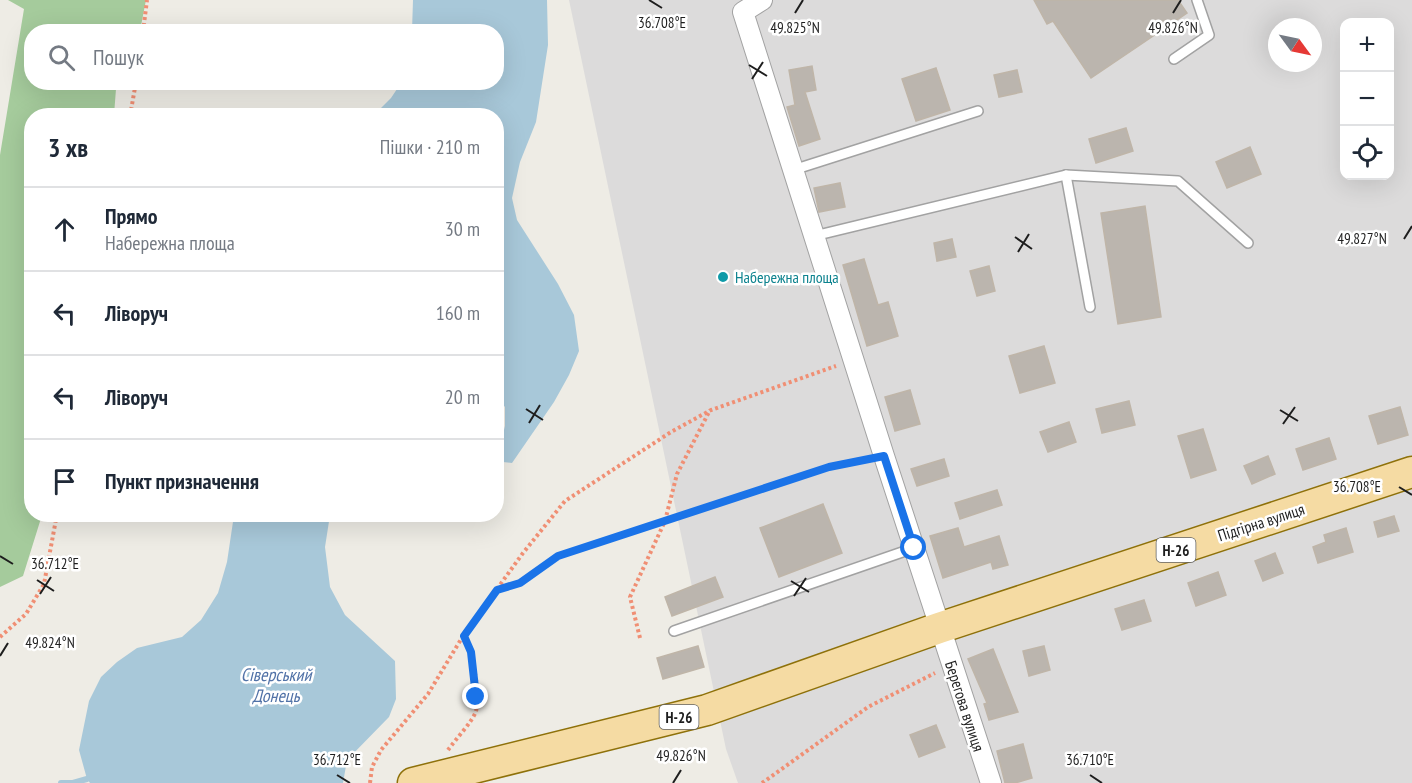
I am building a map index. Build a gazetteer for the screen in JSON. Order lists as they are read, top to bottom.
{
  "streets": {
    "main road": ["Підгірна вулиця", "Н-26"],
    "street": ["Берегова вулиця"]
  },
  "crossings": [
    ["Підгірна вулиця", "Н-26"],
    ["Підгірна вулиця", "Берегова вулиця"],
    ["Н-26", "Берегова вулиця"]
  ],
  "water": ["Сіверський Донець"],
  "places": ["Набережна площа"],
  "north": "bottom right",
  "page": {
    "map_buttons": ["+", "−"],
    "search": "Пошук",
    "heading": ["3 хв", "Пішки · 210 m"],
    "list": [
      ["Прямо", "Набережна площа", "30 m"],
      ["Ліворуч", "160 m"],
      ["Ліворуч", "20 m"],
      "Пункт призначення"
    ]
  },
  "coordinates": [
    "36.708°E",
    "49.825°N",
    "49.826°N",
    "49.827°N",
    "36.712°E",
    "49.824°N",
    "36.710°E"
  ]
}
